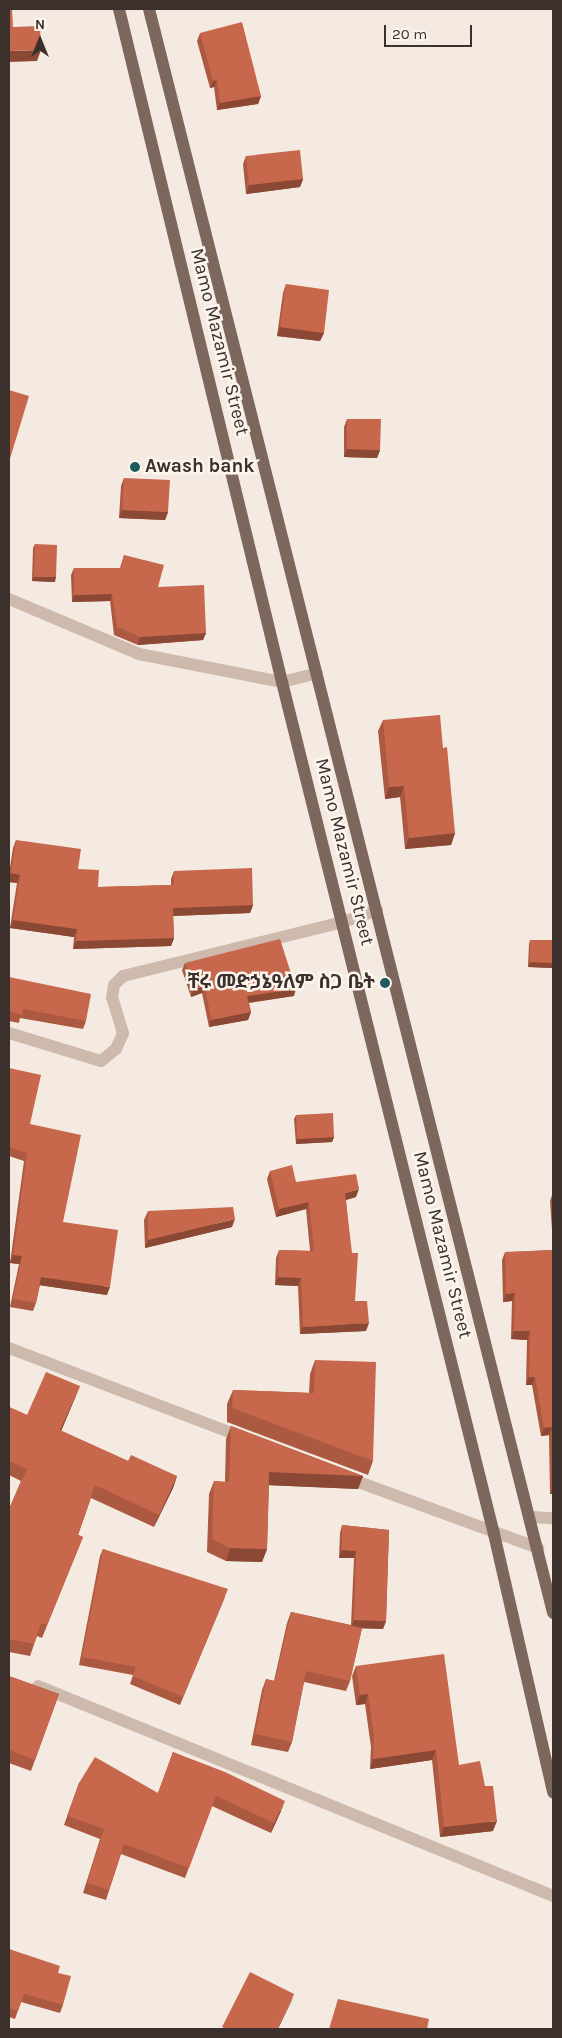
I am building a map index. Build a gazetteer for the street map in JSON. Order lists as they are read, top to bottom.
{
  "streets": {
    "main road": ["Mamo Mazamir Street"]
  },
  "places": ["Awash bank", "ቸሩ መድኃኔዓለም ስጋ ቤት"],
  "scale_bar": "20 m",
  "north": "top"
}
